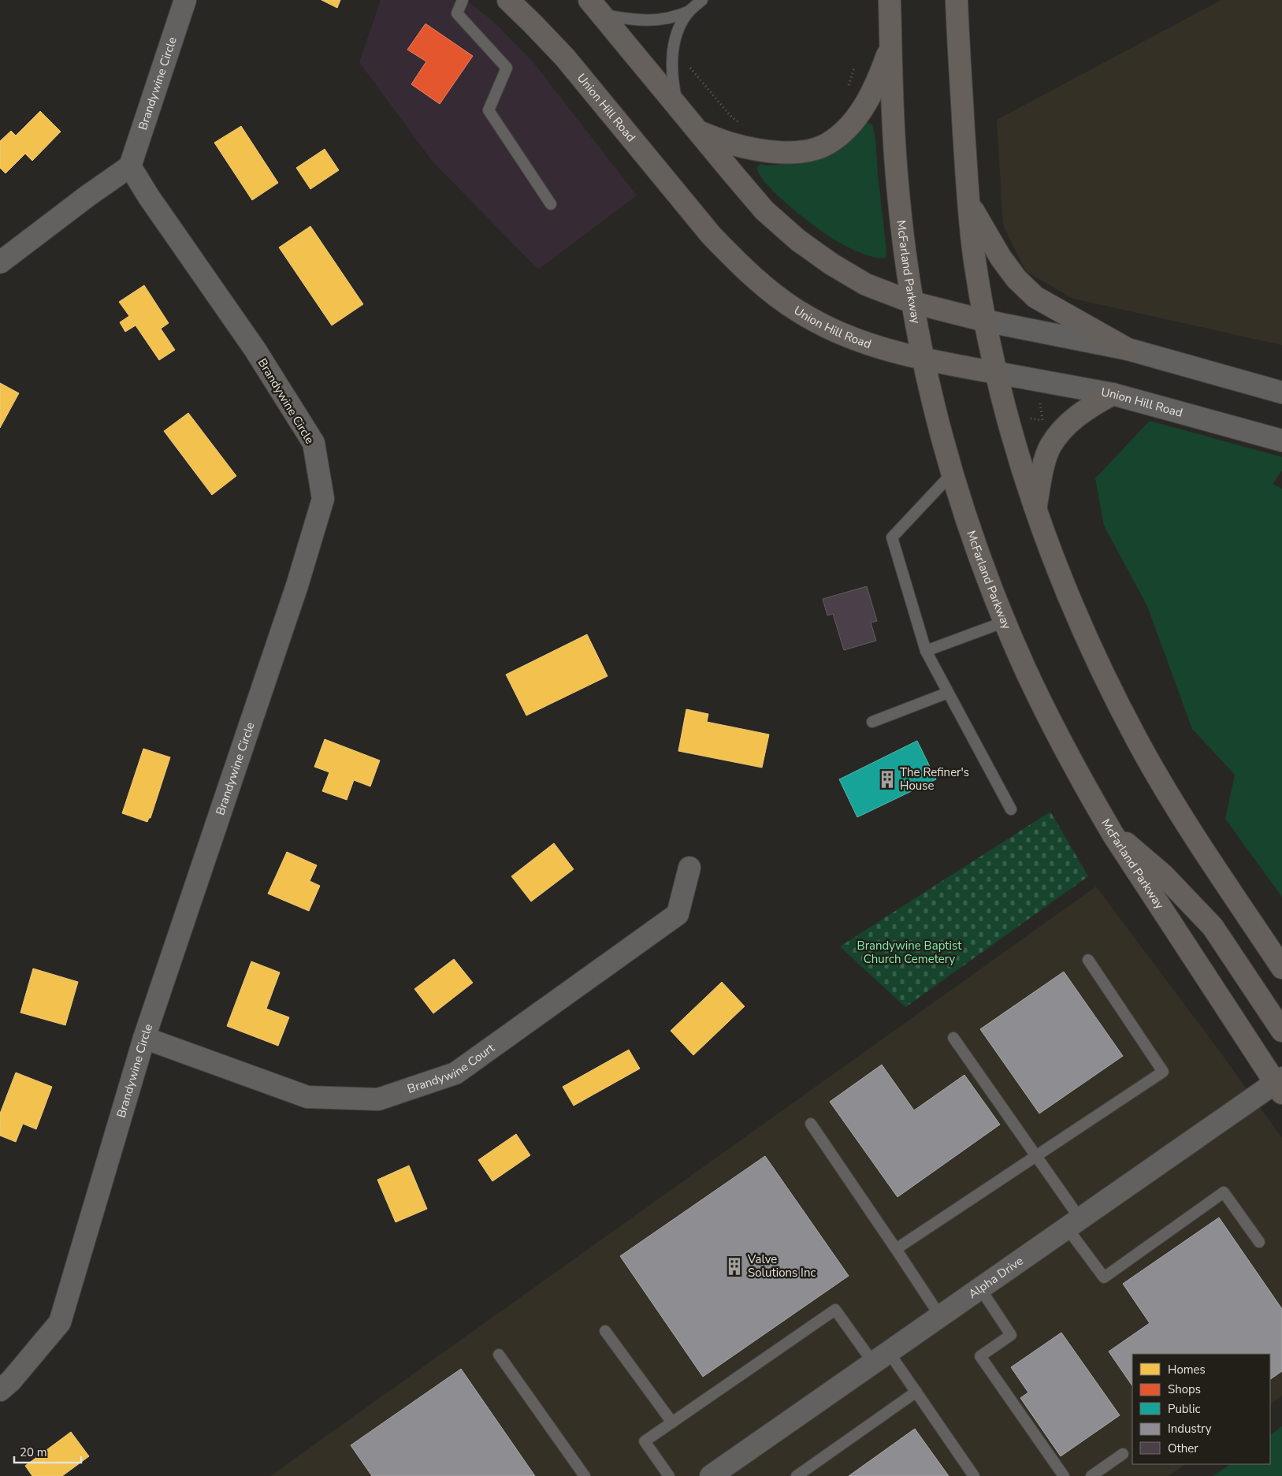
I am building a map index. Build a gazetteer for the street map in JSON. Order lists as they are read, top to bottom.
{
  "streets": {
    "main road": ["Union Hill Road", "McFarland Parkway"],
    "street": ["Brandywine Circle", "Brandywine Court", "Alpha Drive"]
  },
  "crossings": [
    ["Brandywine Circle", "Brandywine Court"],
    ["Union Hill Road", "McFarland Parkway"],
    ["McFarland Parkway", "Alpha Drive"]
  ],
  "parks": ["Brandywine Baptist Church Cemetery"],
  "places": {
    "building": ["The Refiner's House", "Valve Solutions Inc"]
  },
  "legend": [
    "Homes",
    "Shops",
    "Public",
    "Industry",
    "Other"
  ],
  "scale_bar": "20 m"
}
